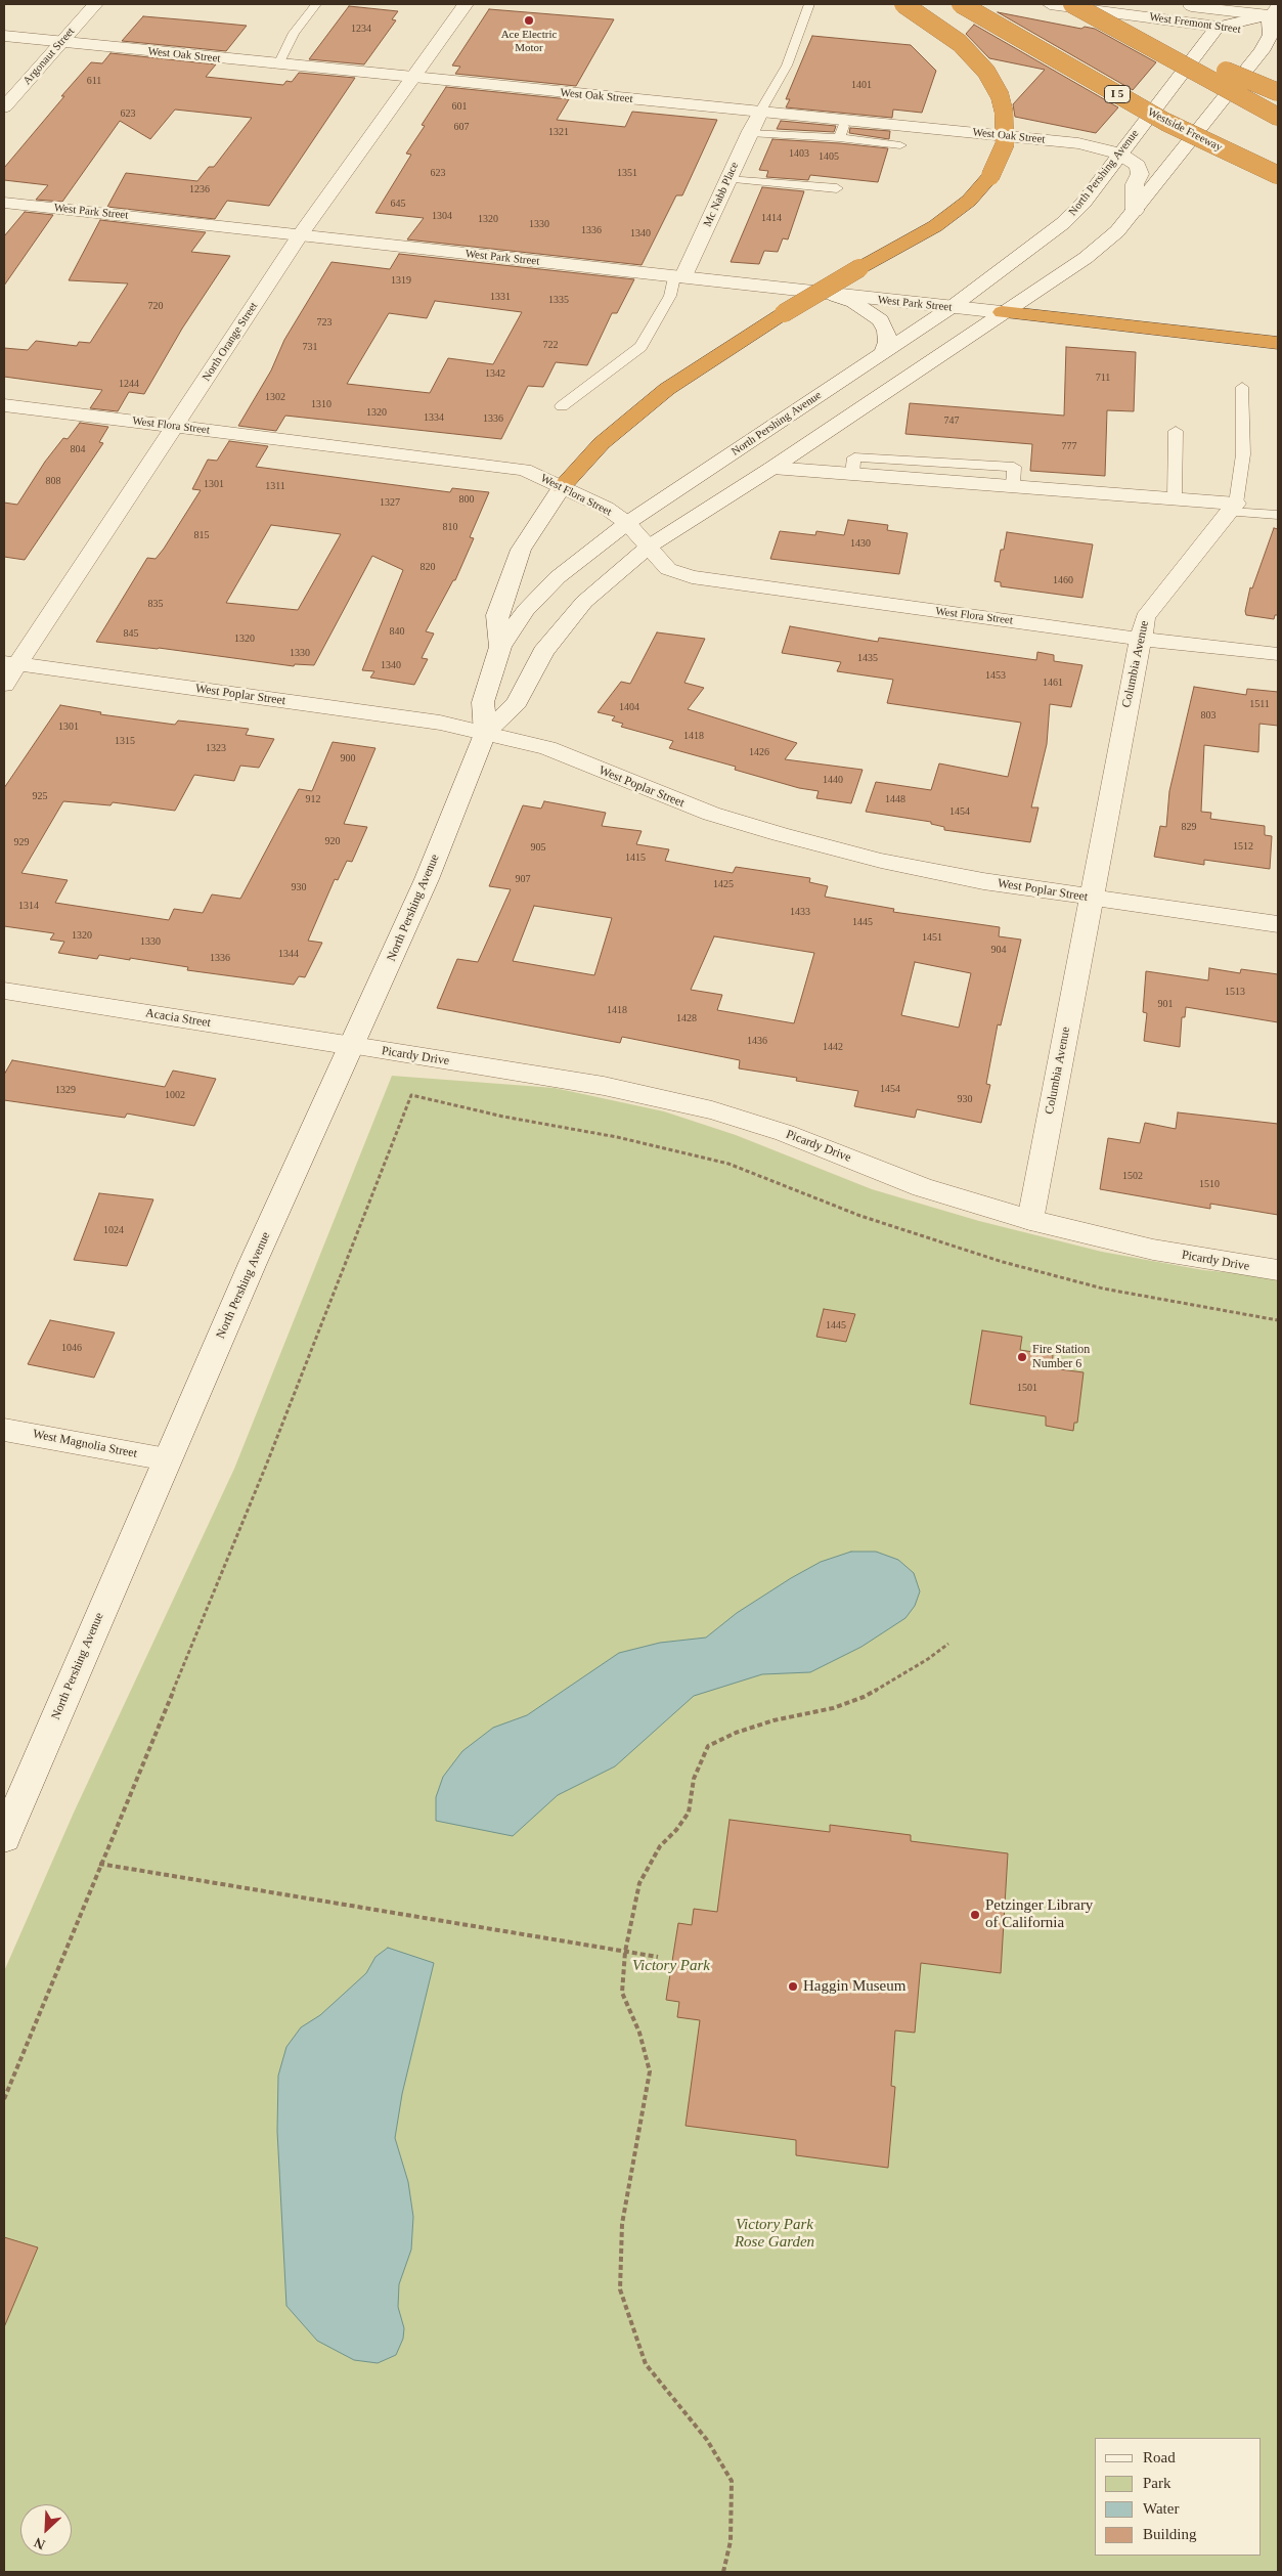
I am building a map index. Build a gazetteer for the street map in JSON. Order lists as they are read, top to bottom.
{
  "streets": {
    "highway": ["I 5", "Westside Freeway"],
    "street": [
      "West Fremont Street",
      "West Oak Street",
      "Argonaut Street",
      "North Pershing Avenue",
      "Mc Nabb Place",
      "West Park Street",
      "North Orange Street",
      "West Flora Street",
      "Columbia Avenue",
      "West Poplar Street",
      "Acacia Street",
      "Picardy Drive",
      "West Magnolia Street"
    ]
  },
  "crossings": [
    ["West Fremont Street", "North Pershing Avenue"],
    ["West Oak Street", "Argonaut Street"],
    ["West Oak Street", "North Pershing Avenue"],
    ["West Oak Street", "Mc Nabb Place"],
    ["West Oak Street", "North Orange Street"],
    ["North Pershing Avenue", "West Park Street"],
    ["North Pershing Avenue", "West Flora Street"],
    ["North Pershing Avenue", "West Poplar Street"],
    ["North Pershing Avenue", "Acacia Street"],
    ["North Pershing Avenue", "Picardy Drive"],
    ["North Pershing Avenue", "West Magnolia Street"],
    ["Mc Nabb Place", "West Park Street"],
    ["West Park Street", "North Orange Street"],
    ["North Orange Street", "West Flora Street"],
    ["North Orange Street", "West Poplar Street"],
    ["West Flora Street", "Columbia Avenue"],
    ["Columbia Avenue", "West Poplar Street"],
    ["Columbia Avenue", "Picardy Drive"],
    ["Acacia Street", "Picardy Drive"]
  ],
  "parks": ["Victory Park", "Victory Park Rose Garden"],
  "places": [
    "Ace Electric Motor",
    "Fire Station Number 6",
    "Petzinger Library of California",
    "Haggin Museum"
  ],
  "house_numbers": [
    "1234",
    "611",
    "1401",
    "601",
    "623",
    "607",
    "1321",
    "1403",
    "1405",
    "623",
    "1351",
    "1236",
    "645",
    "1304",
    "1414",
    "1320",
    "1330",
    "1336",
    "1340",
    "1319",
    "1331",
    "1335",
    "720",
    "723",
    "722",
    "731",
    "1342",
    "711",
    "1244",
    "1302",
    "1310",
    "1320",
    "1334",
    "1336",
    "747",
    "777",
    "804",
    "808",
    "1301",
    "1311",
    "800",
    "1327",
    "810",
    "815",
    "1430",
    "820",
    "1460",
    "835",
    "840",
    "845",
    "1320",
    "1330",
    "1435",
    "1340",
    "1453",
    "1461",
    "1511",
    "1404",
    "803",
    "1301",
    "1418",
    "1315",
    "1323",
    "1426",
    "900",
    "1440",
    "925",
    "912",
    "1448",
    "1454",
    "829",
    "920",
    "929",
    "1512",
    "905",
    "1415",
    "907",
    "1425",
    "930",
    "1314",
    "1433",
    "1445",
    "1320",
    "1451",
    "1330",
    "904",
    "1344",
    "1336",
    "1513",
    "901",
    "1418",
    "1428",
    "1436",
    "1442",
    "1454",
    "1329",
    "1002",
    "930",
    "1502",
    "1510",
    "1024",
    "1445",
    "1046",
    "1501"
  ],
  "legend": [
    "Road",
    "Park",
    "Water",
    "Building"
  ],
  "north": "bottom left"
}
